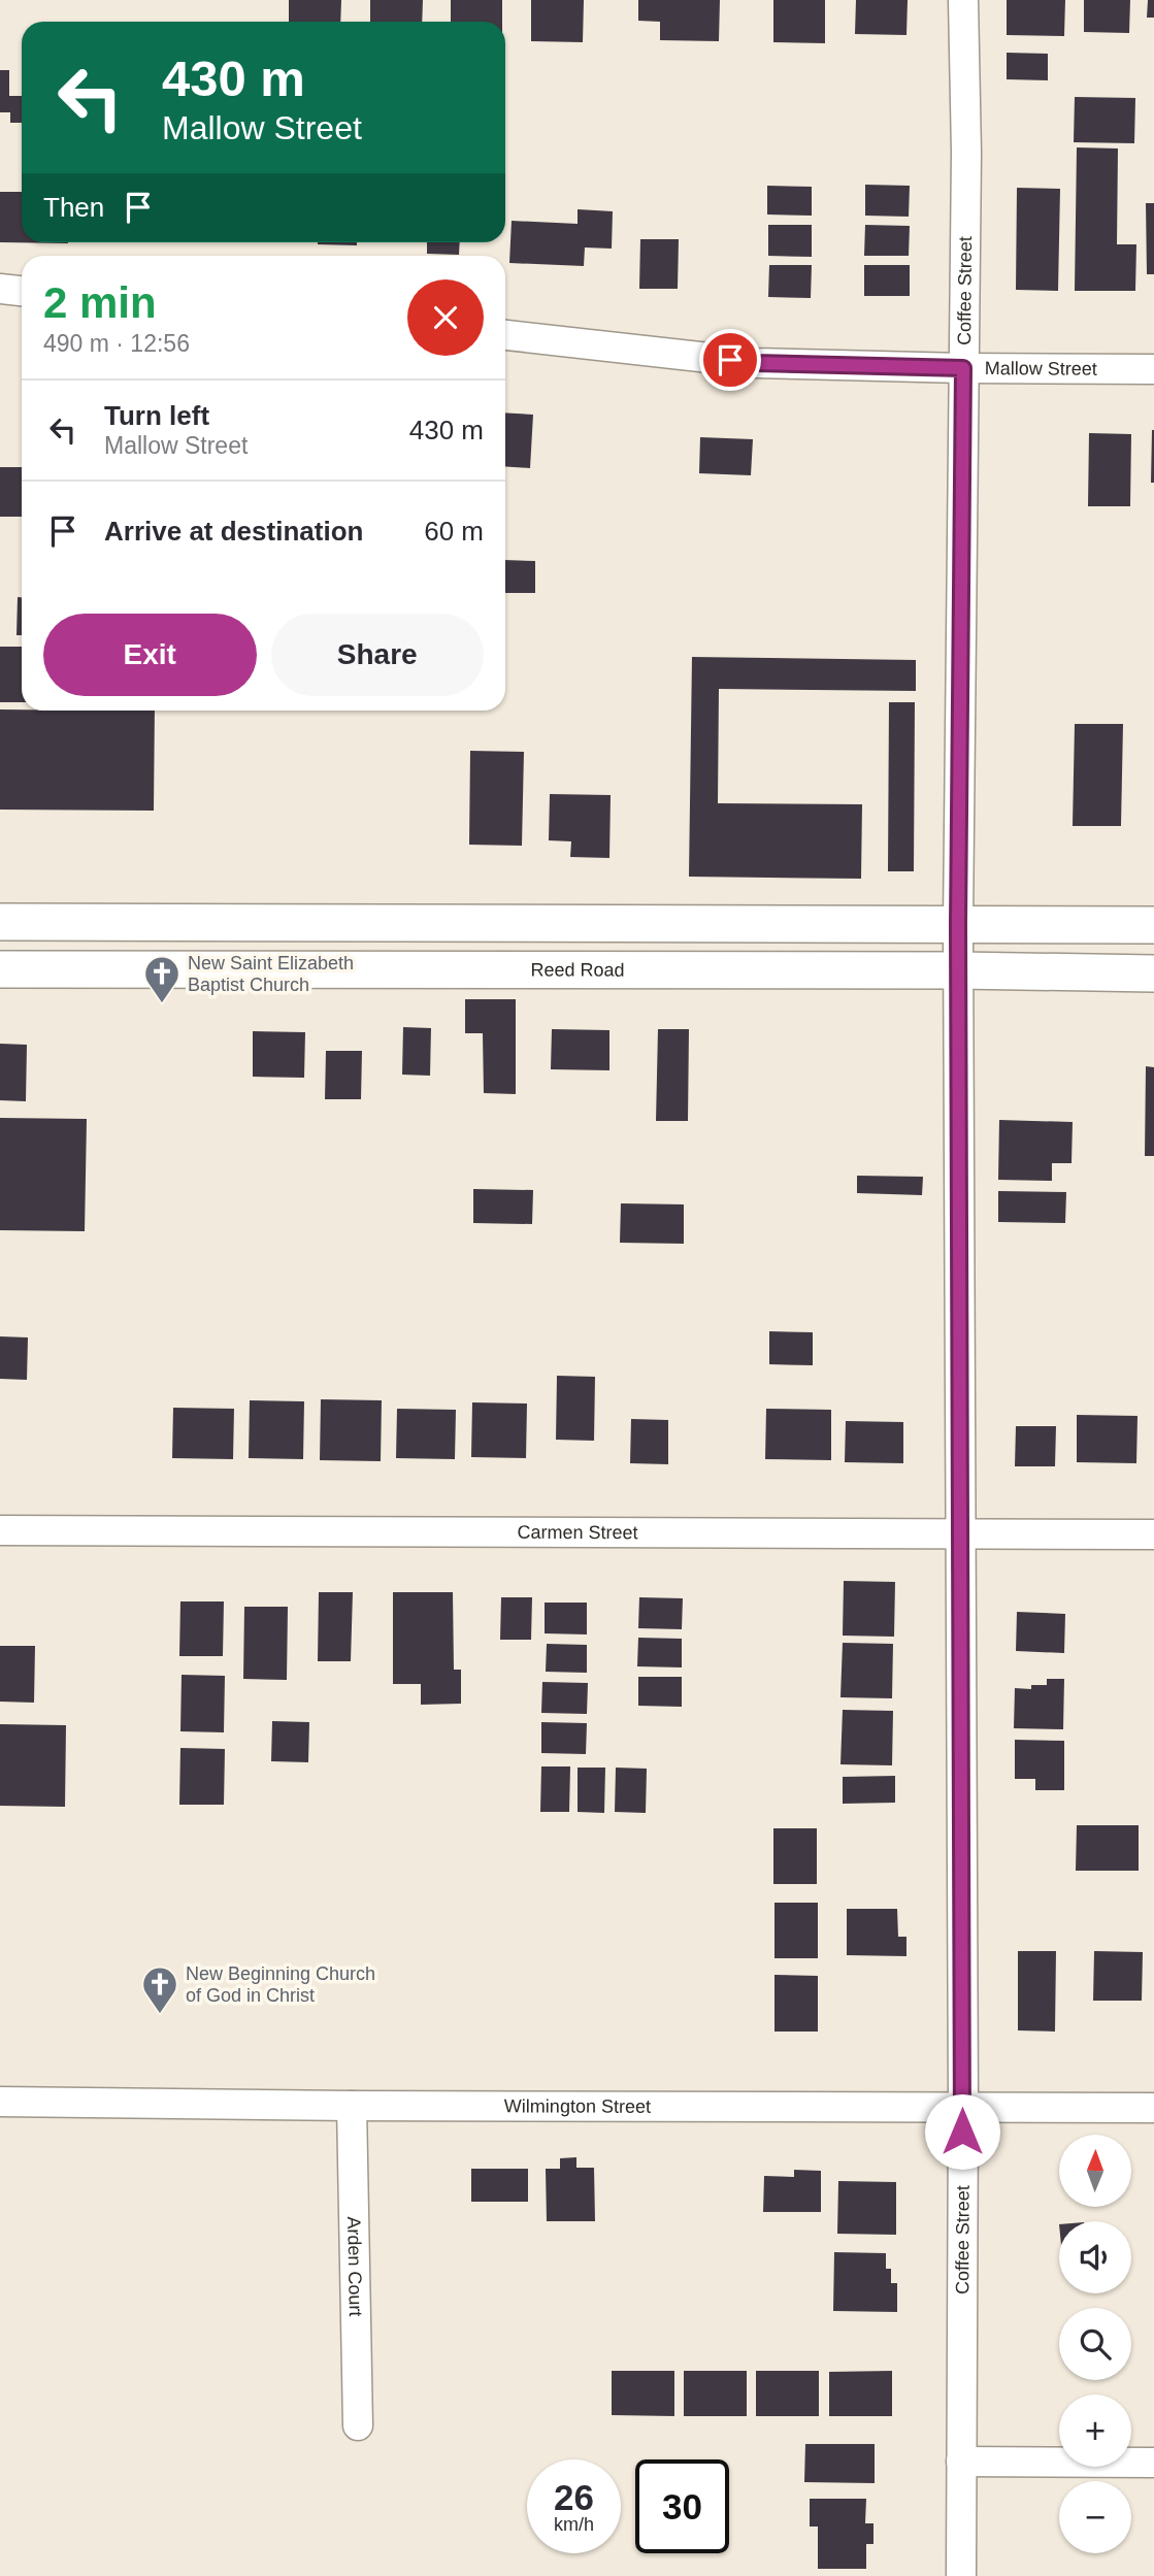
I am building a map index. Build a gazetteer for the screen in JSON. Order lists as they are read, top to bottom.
{
  "streets": {
    "street": [
      "Coffee Street",
      "Mallow Street",
      "Reed Road",
      "Carmen Street",
      "Wilmington Street",
      "Arden Court"
    ]
  },
  "crossings": [
    ["Coffee Street", "Mallow Street"],
    ["Coffee Street", "Reed Road"],
    ["Coffee Street", "Carmen Street"],
    ["Coffee Street", "Wilmington Street"],
    ["Wilmington Street", "Arden Court"]
  ],
  "places": {
    "church": ["New Saint Elizabeth Baptist Church", "New Beginning Church of God in Christ"]
  },
  "north": "top",
  "page": {
    "turn": ["430 m", "Mallow Street"],
    "then": "Then",
    "heading": ["2 min", "490 m · 12:56"],
    "list": [
      {
        "name": "Turn left",
        "note": "Mallow Street",
        "value": "430 m"
      },
      {
        "name": "Arrive at destination",
        "value": "60 m"
      }
    ],
    "buttons": ["Exit", "Share"],
    "map_buttons": ["+", "−"],
    "speed": "26 km/h",
    "limit": "30"
  }
}
